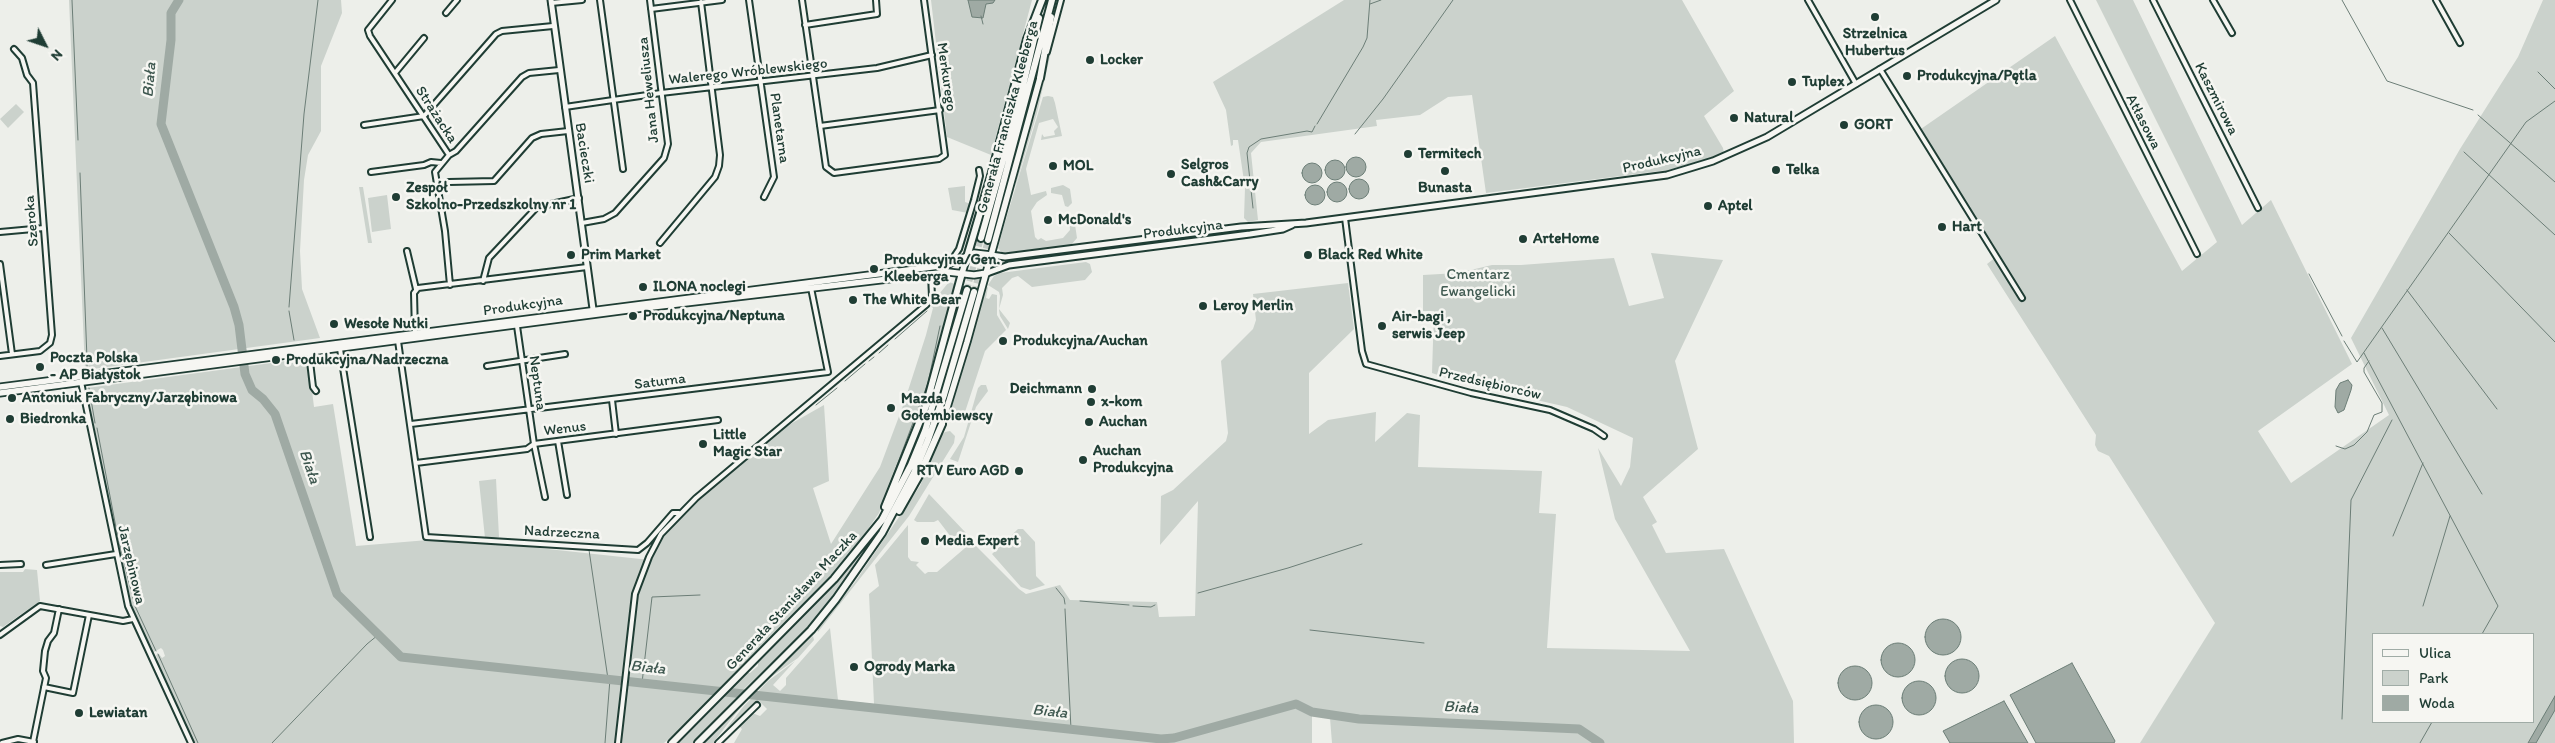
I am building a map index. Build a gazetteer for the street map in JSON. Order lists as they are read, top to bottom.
{
  "streets": {
    "highway": ["Generała Franciszka Kleeberga", "Generała Stanisława Maczka"],
    "main road": ["Produkcyjna"],
    "street": [
      "Walerego Wróblewskiego",
      "Merkurego",
      "Jana Heweliusza",
      "Kaszmirowa",
      "Strażacka",
      "Atłasowa",
      "Planetarna",
      "Bacieczki",
      "Szeroka",
      "Saturna",
      "Neptuna",
      "Przedsiębiorców",
      "Wenus",
      "Nadrzeczna",
      "Jarzębinowa"
    ]
  },
  "crossings": [
    ["Walerego Wróblewskiego", "Merkurego"],
    ["Walerego Wróblewskiego", "Jana Heweliusza"],
    ["Walerego Wróblewskiego", "Planetarna"],
    ["Walerego Wróblewskiego", "Bacieczki"],
    ["Jana Heweliusza", "Bacieczki"],
    ["Bacieczki", "Produkcyjna"],
    ["Produkcyjna", "Neptuna"],
    ["Produkcyjna", "Przedsiębiorców"],
    ["Produkcyjna", "Jarzębinowa"],
    ["Saturna", "Neptuna"],
    ["Neptuna", "Wenus"],
    ["Wenus", "Nadrzeczna"]
  ],
  "water": ["Biała"],
  "parks": ["Cmentarz Ewangelicki"],
  "places": [
    "Strzelnica Hubertus",
    "Locker",
    "Produkcyjna/Pętla",
    "Tuplex",
    "Natural",
    "GORT",
    "Termitech",
    "MOL",
    "Telka",
    "Bunasta",
    "Selgros Cash&Carry",
    "Zespół Szkolno-Przedszkolny nr 1",
    "Aptel",
    "McDonald's",
    "Hart",
    "ArteHome",
    "Prim Market",
    "Black Red White",
    "Produkcyjna/Gen. Kleeberga",
    "ILONA noclegi",
    "The White Bear",
    "Leroy Merlin",
    "Produkcyjna/Neptuna",
    "Wesołe Nutki",
    "Air-bagi , serwis Jeep",
    "Produkcyjna/Auchan",
    "Produkcyjna/Nadrzeczna",
    "Poczta Polska - AP Białystok",
    "Deichmann",
    "Antoniuk Fabryczny/Jarzębinowa",
    "x-kom",
    "Mazda Gołembiewscy",
    "Biedronka",
    "Auchan",
    "Little Magic Star",
    "Auchan Produkcyjna",
    "RTV Euro AGD",
    "Media Expert",
    "Ogrody Marka",
    "Lewiatan"
  ],
  "legend": ["Ulica", "Park", "Woda"],
  "north": "bottom right"
}
